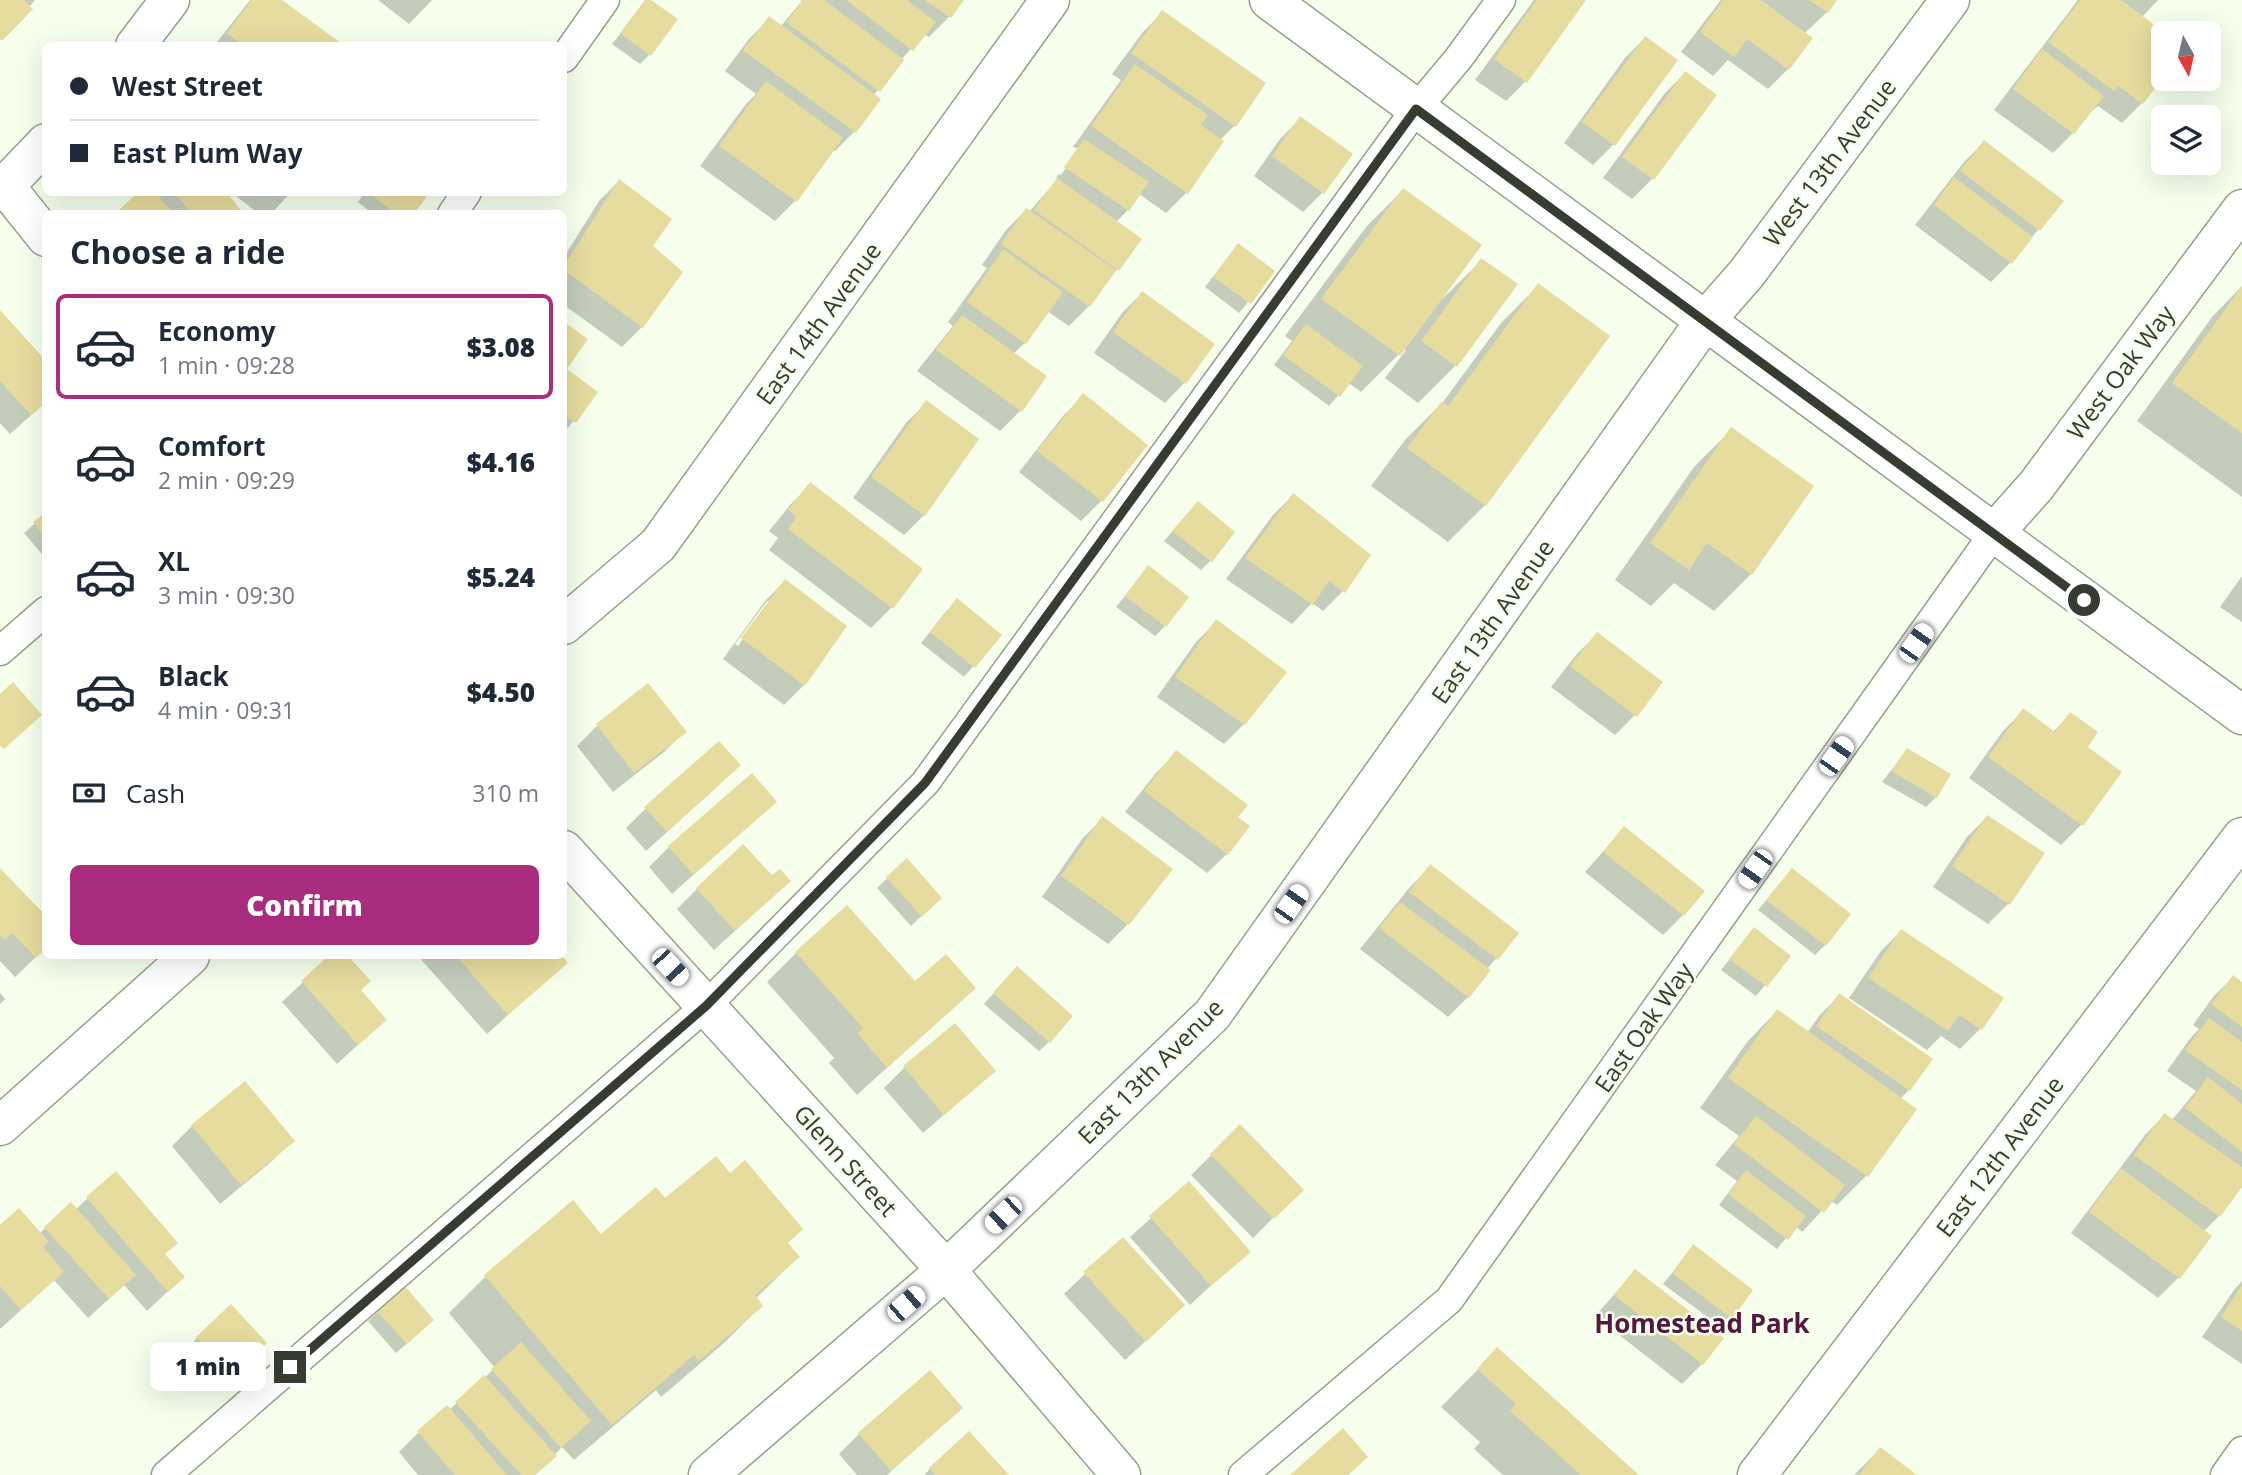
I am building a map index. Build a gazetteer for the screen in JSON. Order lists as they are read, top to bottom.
{
  "streets": {
    "street": [
      "West 13th Avenue",
      "East 14th Avenue",
      "West Oak Way",
      "East 13th Avenue",
      "East 12th Avenue",
      "Glenn Street"
    ],
    "lane": ["East Oak Way"]
  },
  "crossings": [
    ["West 13th Avenue", "East 13th Avenue"],
    ["West Oak Way", "East Oak Way"],
    ["East 13th Avenue", "Glenn Street"]
  ],
  "districts": ["Homestead Park"],
  "north": "bottom",
  "page": {
    "banner": ["West Street", "East Plum Way"],
    "heading": "Choose a ride",
    "list": [
      {
        "name": "Economy",
        "note": "1 min · 09:28",
        "value": "$3.08"
      },
      {
        "name": "Comfort",
        "note": "2 min · 09:29",
        "value": "$4.16"
      },
      {
        "name": "XL",
        "note": "3 min · 09:30",
        "value": "$5.24"
      },
      {
        "name": "Black",
        "note": "4 min · 09:31",
        "value": "$4.50"
      }
    ],
    "pay": ["Cash", "310 m"],
    "buttons": "Confirm",
    "bubble": "1 min"
  }
}
